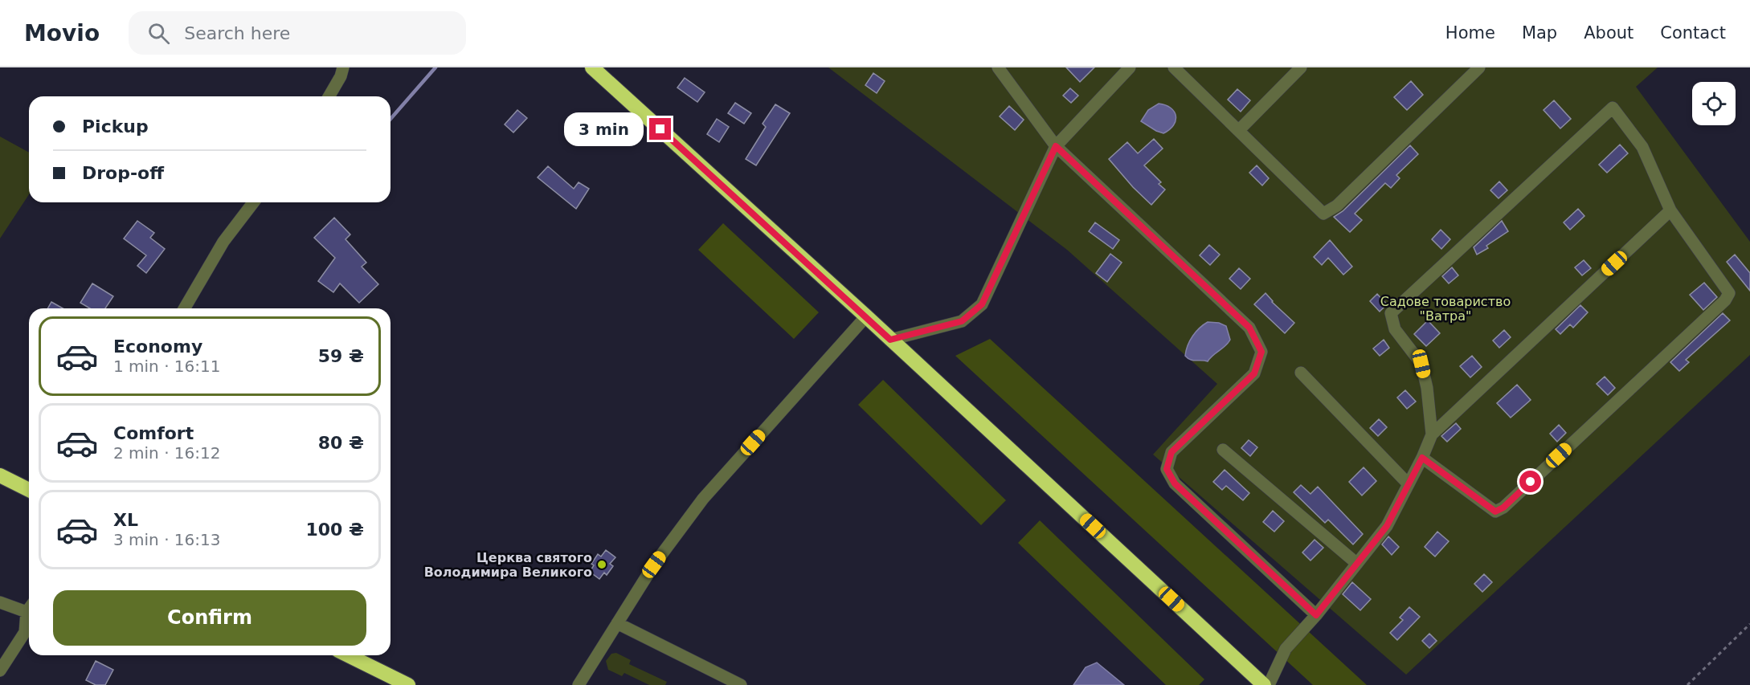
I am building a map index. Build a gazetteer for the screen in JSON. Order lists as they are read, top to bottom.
{
  "parks": ["Садове товариство \"Ватра\""],
  "places": ["Церква святого Володимира Великого"],
  "page": {
    "header": "Movio",
    "search": "Search here",
    "nav": [
      "Home",
      "Map",
      "About",
      "Contact"
    ],
    "banner": ["Pickup", "Drop-off"],
    "bubble": "3 min",
    "list": [
      {
        "name": "Economy",
        "note": "1 min · 16:11",
        "value": "59 ₴"
      },
      {
        "name": "Comfort",
        "note": "2 min · 16:12",
        "value": "80 ₴"
      },
      {
        "name": "XL",
        "note": "3 min · 16:13",
        "value": "100 ₴"
      }
    ],
    "buttons": "Confirm"
  }
}
